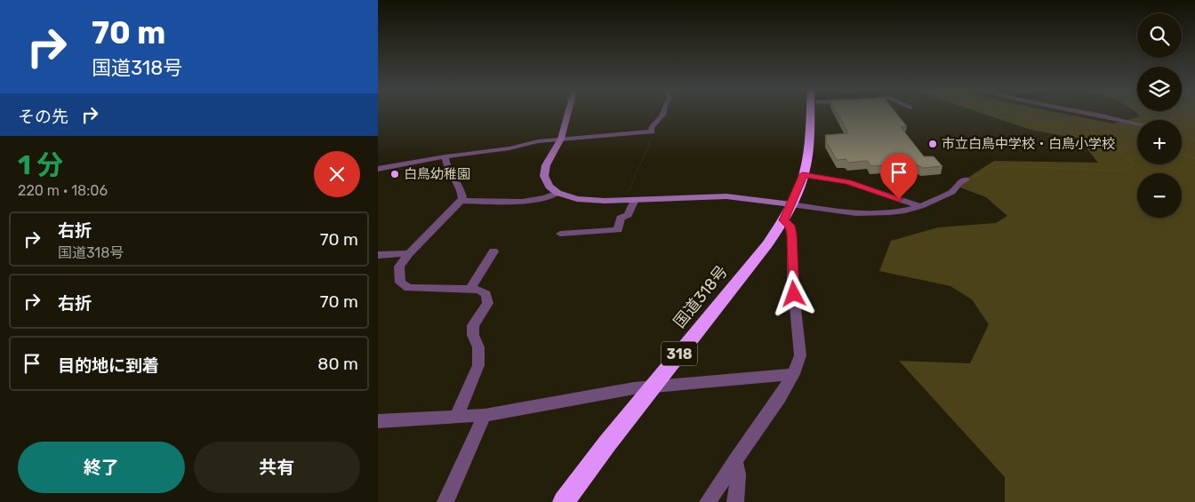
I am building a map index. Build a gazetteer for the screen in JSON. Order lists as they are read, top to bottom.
{
  "streets": {
    "highway": ["国道318号", "318"]
  },
  "places": ["市立白鳥中学校・白鳥小学校", "白鳥幼稚園"],
  "page": {
    "turn": ["70 m", "国道318号"],
    "map_buttons": ["+", "−"],
    "then": "その先",
    "heading": ["1 分", "220 m · 18:06"],
    "list": [
      {
        "name": "右折",
        "note": "国道318号",
        "value": "70 m"
      },
      {
        "name": "右折",
        "value": "70 m"
      },
      {
        "name": "目的地に到着",
        "value": "80 m"
      }
    ],
    "buttons": ["終了", "共有"]
  }
}
